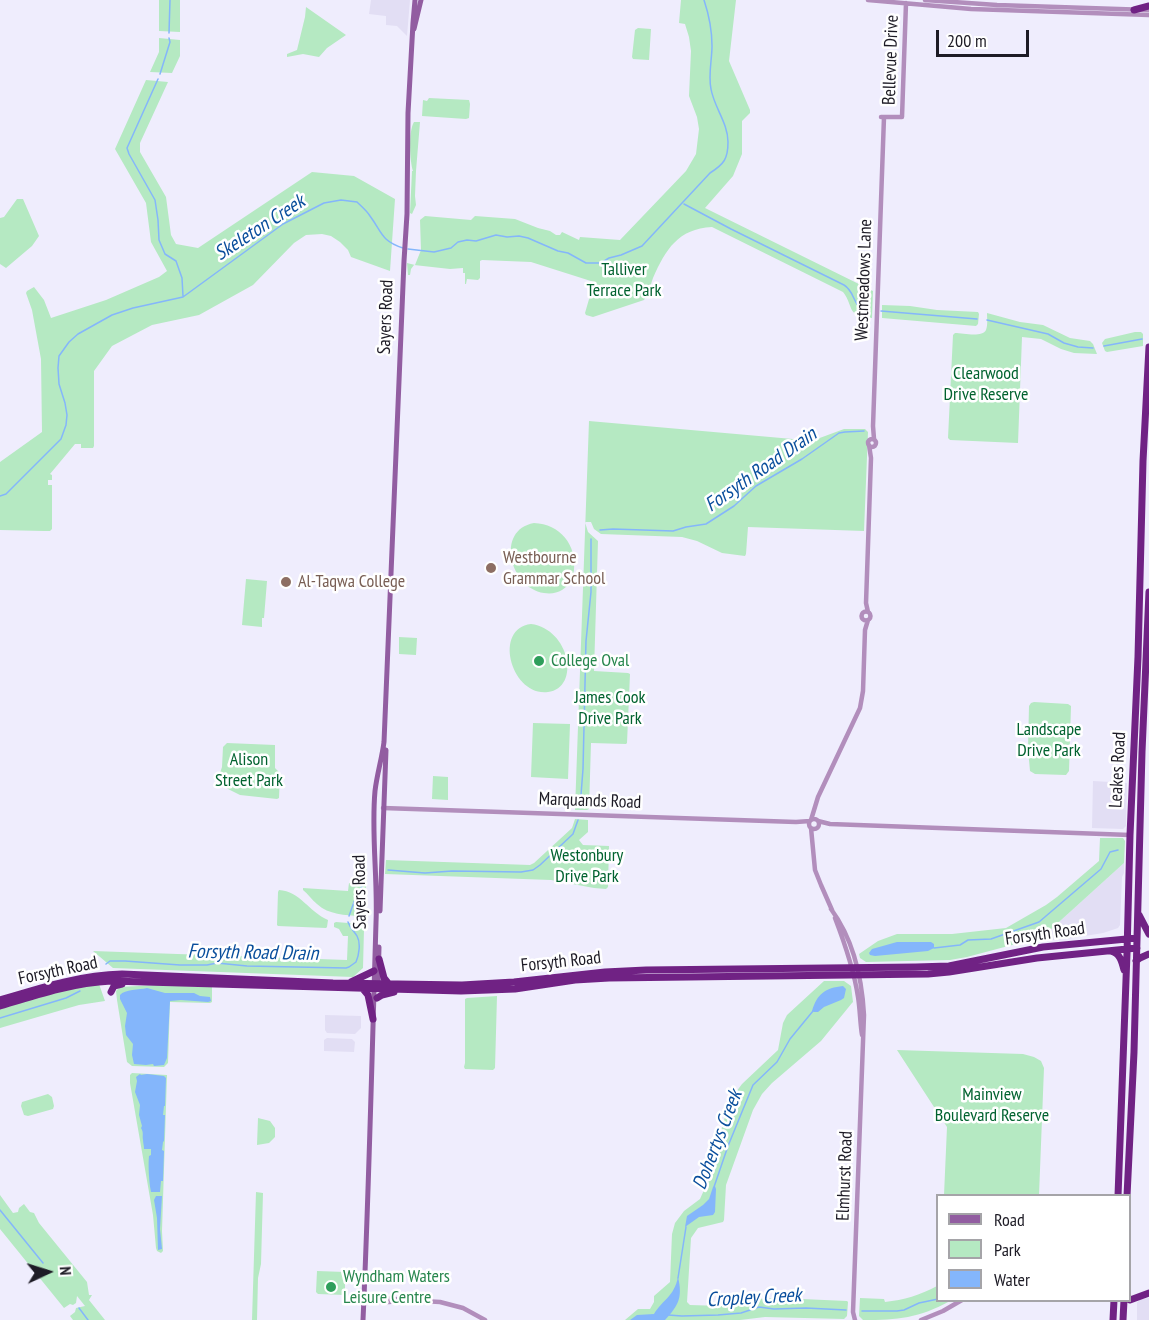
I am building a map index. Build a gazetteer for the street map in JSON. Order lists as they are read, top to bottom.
{
  "streets": {
    "highway": ["Leakes Road", "Forsyth Road"],
    "main road": ["Sayers Road"],
    "street": [
      "Bellevue Drive",
      "Westmeadows Lane",
      "Marquands Road",
      "Elmhurst Road"
    ]
  },
  "crossings": [
    ["Bellevue Drive", "Westmeadows Lane"],
    ["Westmeadows Lane", "Marquands Road"],
    ["Westmeadows Lane", "Elmhurst Road"],
    ["Sayers Road", "Marquands Road"],
    ["Sayers Road", "Forsyth Road"],
    ["Leakes Road", "Marquands Road"],
    ["Leakes Road", "Forsyth Road"],
    ["Marquands Road", "Elmhurst Road"],
    ["Forsyth Road", "Elmhurst Road"]
  ],
  "water": [
    "Skeleton Creek",
    "Forsyth Road Drain",
    "Dohertys Creek",
    "Cropley Creek"
  ],
  "parks": [
    "Talliver Terrace Park",
    "Clearwood Drive Reserve",
    "James Cook Drive Park",
    "Landscape Drive Park",
    "Alison Street Park",
    "Westonbury Drive Park",
    "Mainview Boulevard Reserve"
  ],
  "places": [
    "Westbourne Grammar School",
    "Al-Taqwa College",
    "College Oval",
    "Wyndham Waters Leisure Centre"
  ],
  "legend": ["Road", "Park", "Water"],
  "scale_bar": "200 m",
  "north": "right"
}
